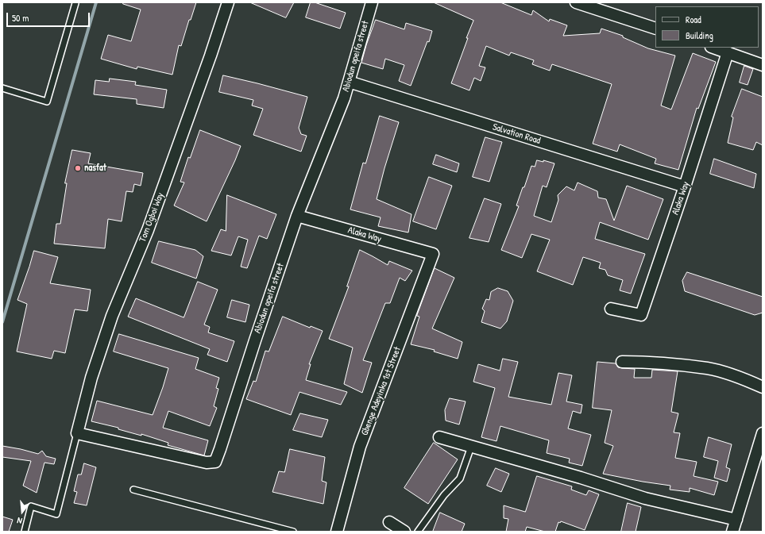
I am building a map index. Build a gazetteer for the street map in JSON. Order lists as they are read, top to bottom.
{
  "streets": {
    "street": [
      "Abiodun opeifa street",
      "Salvation Road",
      "Alaka Way",
      "Tom Ogboi Way",
      "Gbenge Adeyinka 1st Street"
    ]
  },
  "crossings": [
    ["Abiodun opeifa street", "Salvation Road"],
    ["Abiodun opeifa street", "Alaka Way"],
    ["Abiodun opeifa street", "Tom Ogboi Way"],
    ["Salvation Road", "Alaka Way"],
    ["Alaka Way", "Gbenge Adeyinka 1st Street"]
  ],
  "places": ["nasfat"],
  "legend": ["Road", "Building"],
  "scale_bar": "50 m",
  "north": "bottom"
}
